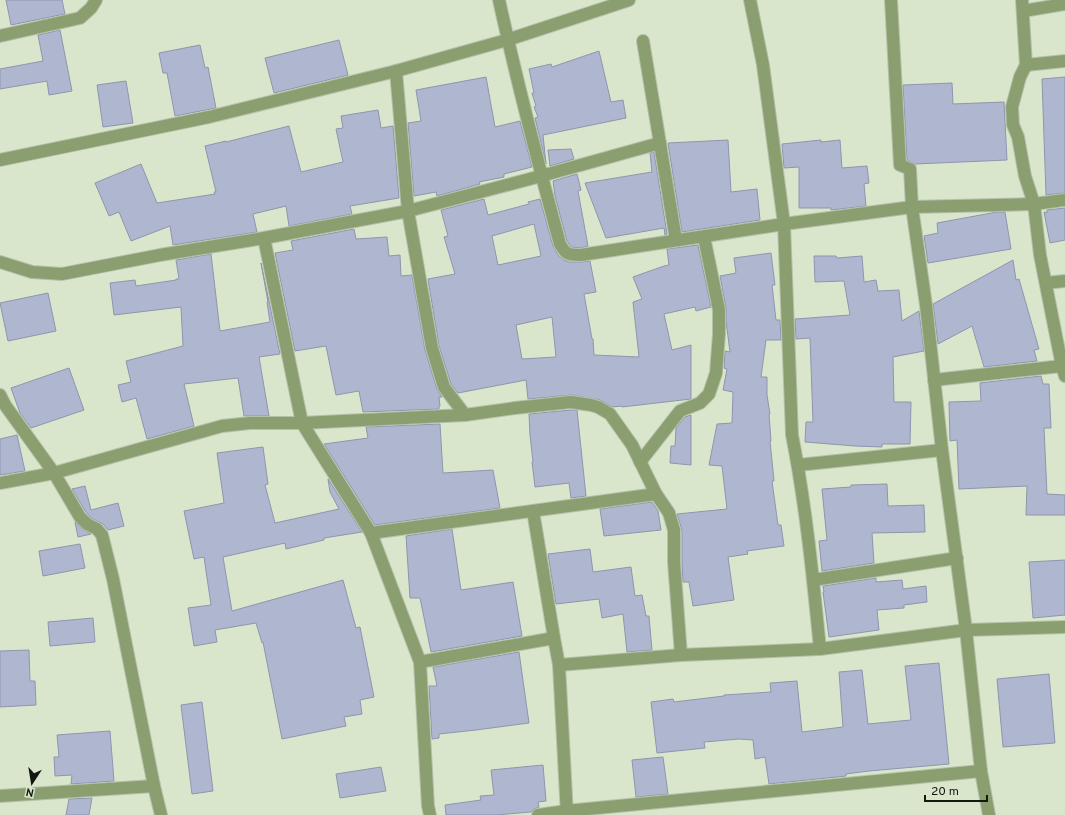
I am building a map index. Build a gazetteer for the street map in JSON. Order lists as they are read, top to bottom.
{
  "scale_bar": "20 m",
  "north": "bottom"
}
